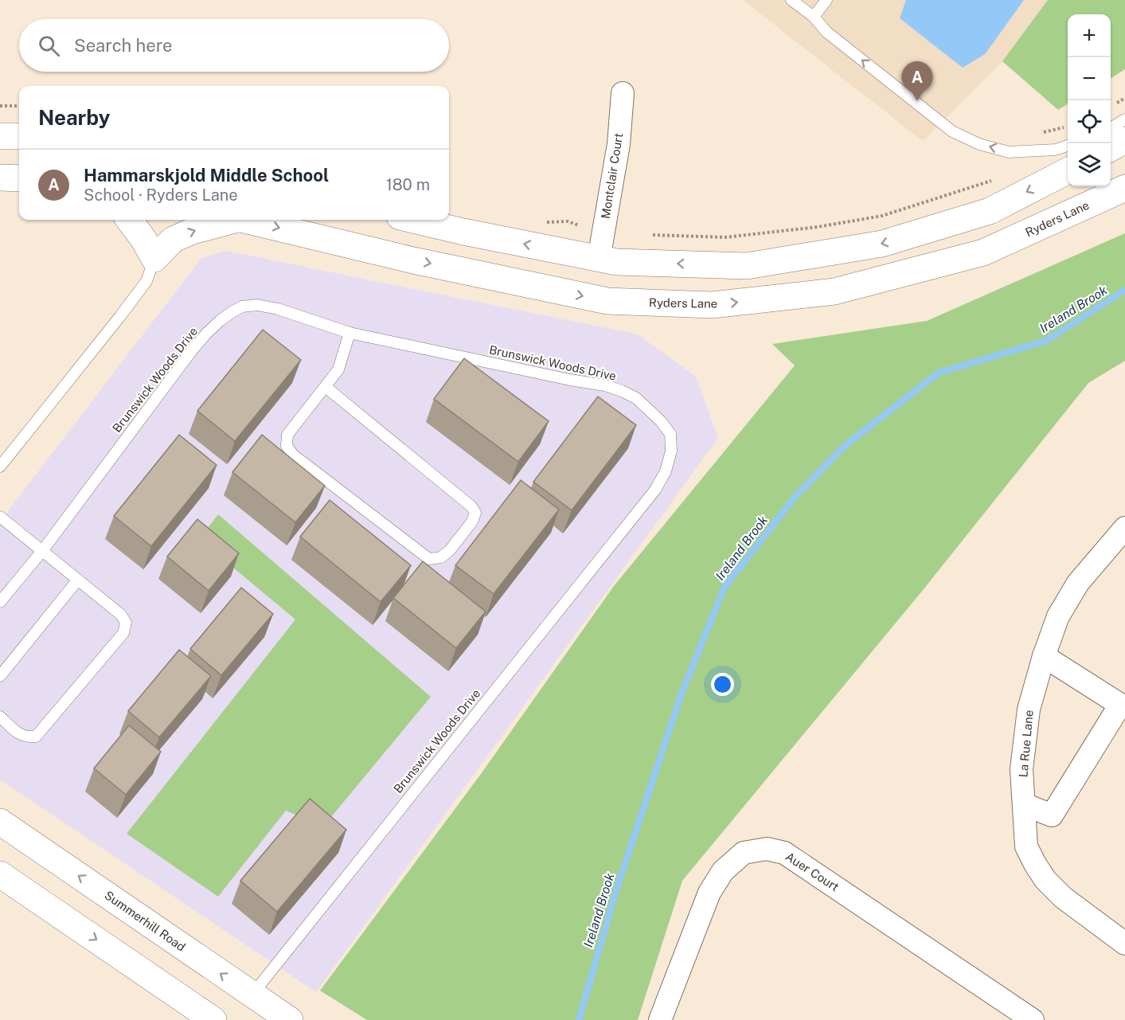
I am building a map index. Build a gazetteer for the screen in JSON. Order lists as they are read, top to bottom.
{
  "streets": {
    "main road": ["Ryders Lane", "Summerhill Road"],
    "street": ["Montclair Court", "La Rue Lane", "Auer Court"],
    "lane": ["Brunswick Woods Drive"]
  },
  "crossings": [
    ["Brunswick Woods Drive", "Summerhill Road"]
  ],
  "water": ["Ireland Brook"],
  "page": {
    "map_buttons": ["+", "−"],
    "search": "Search here",
    "pins": "A",
    "heading": "Nearby",
    "list": [
      {
        "mark": "A",
        "name": "Hammarskjold Middle School",
        "note": "School · Ryders Lane",
        "value": "180 m"
      }
    ]
  }
}
